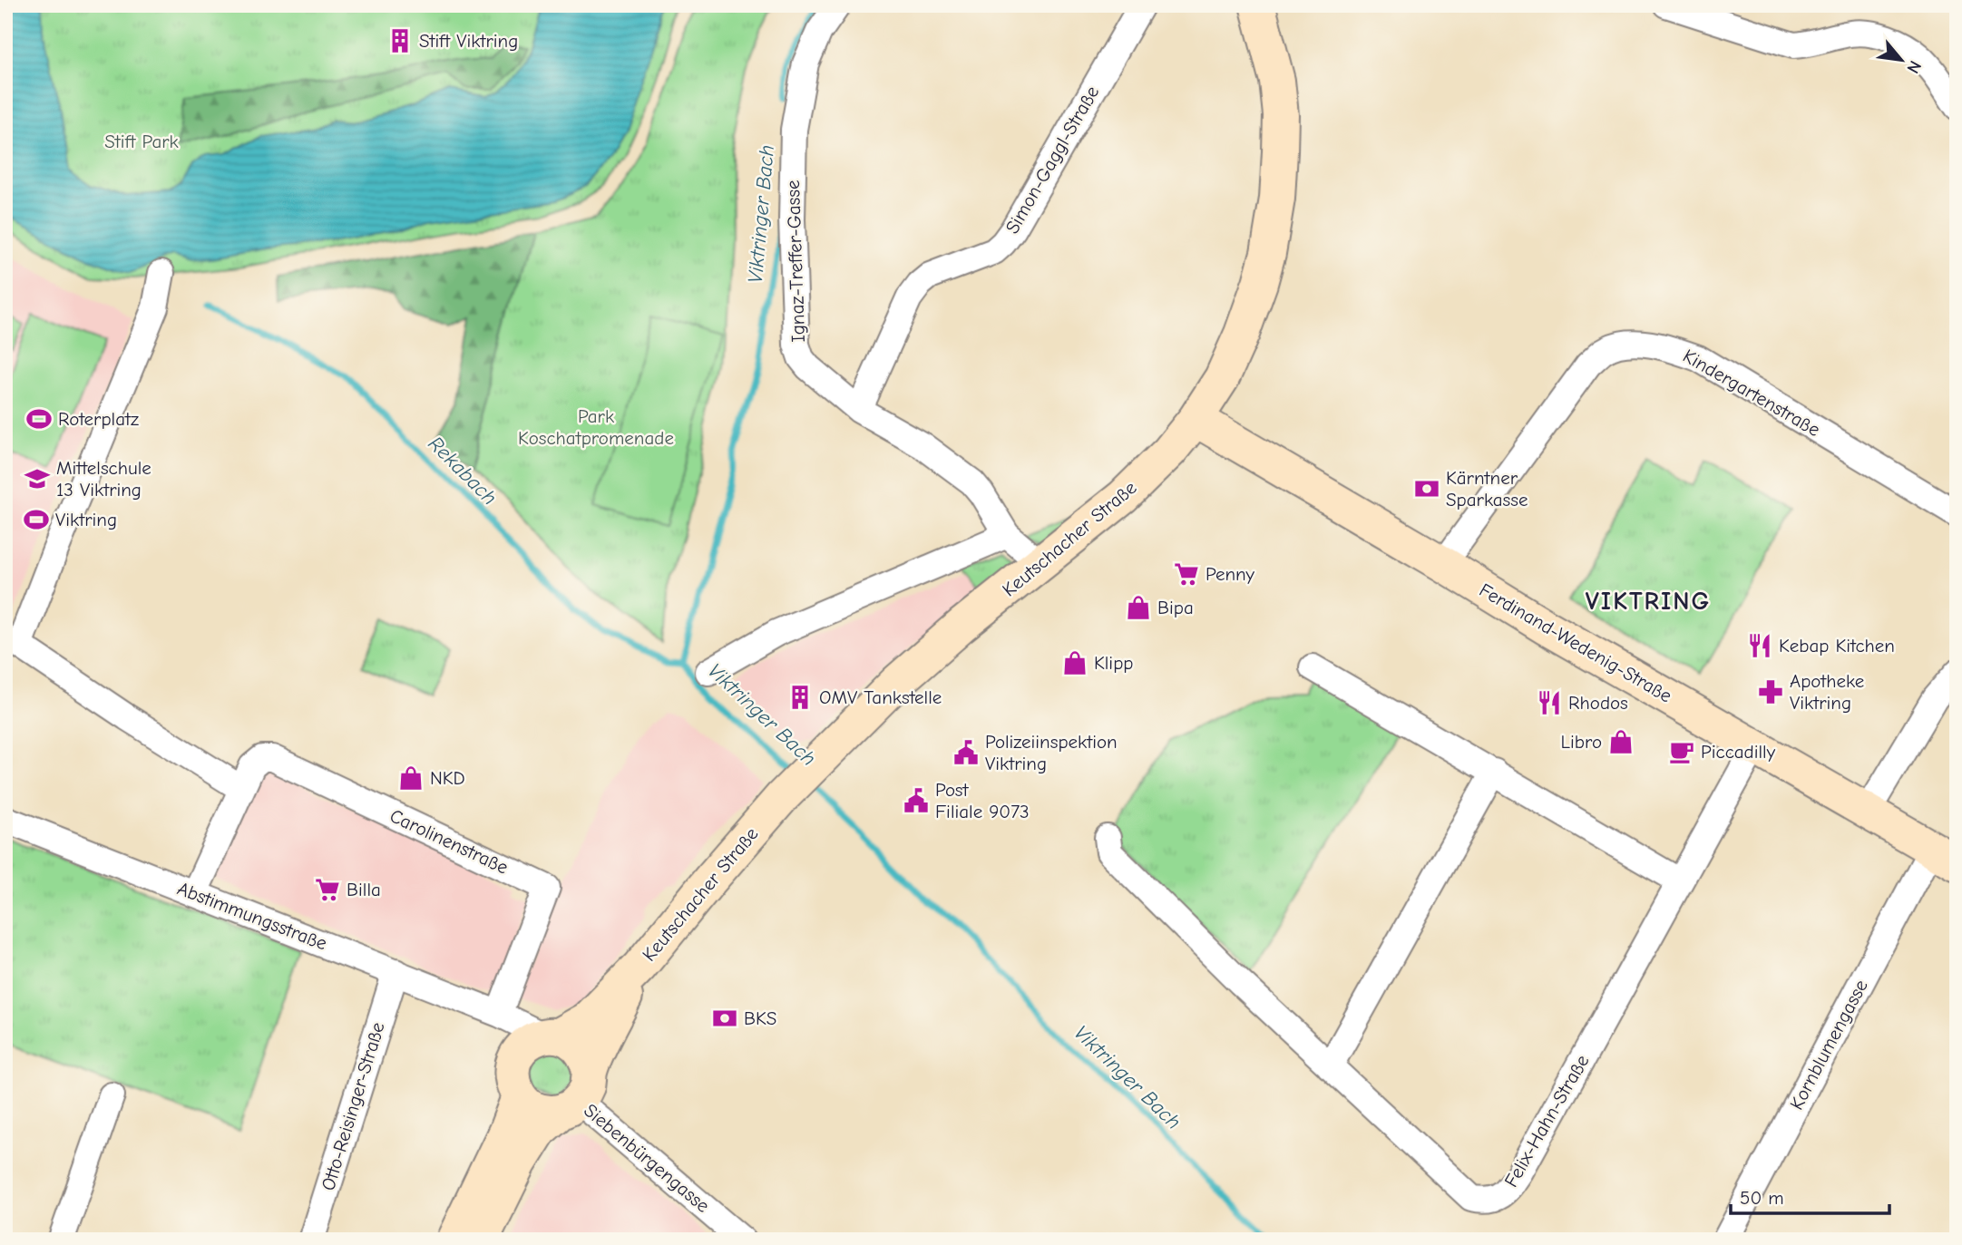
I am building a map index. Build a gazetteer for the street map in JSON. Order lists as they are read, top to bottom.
{
  "streets": {
    "main road": ["Keutschacher Straße", "Ferdinand-Wedenig-Straße"],
    "street": [
      "Simon-Gaggl-Straße",
      "Ignaz-Treffer-Gasse",
      "Kindergartenstraße",
      "Carolinenstraße",
      "Abstimmungsstraße",
      "Kornblumengasse",
      "Otto-Reisinger-Straße",
      "Felix-Hahn-Straße",
      "Siebenbürgengasse"
    ]
  },
  "crossings": [
    ["Simon-Gaggl-Straße", "Ignaz-Treffer-Gasse"],
    ["Ignaz-Treffer-Gasse", "Keutschacher Straße"],
    ["Kindergartenstraße", "Ferdinand-Wedenig-Straße"],
    ["Keutschacher Straße", "Ferdinand-Wedenig-Straße"],
    ["Keutschacher Straße", "Abstimmungsstraße"],
    ["Keutschacher Straße", "Siebenbürgengasse"],
    ["Ferdinand-Wedenig-Straße", "Kornblumengasse"],
    ["Ferdinand-Wedenig-Straße", "Felix-Hahn-Straße"],
    ["Carolinenstraße", "Abstimmungsstraße"],
    ["Abstimmungsstraße", "Otto-Reisinger-Straße"],
    ["Abstimmungsstraße", "Siebenbürgengasse"]
  ],
  "districts": ["VIKTRING"],
  "water": ["Viktringer Bach", "Rekabach"],
  "parks": ["Stift Park", "Park Koschatpromenade"],
  "places": {
    "building": ["Stift Viktring", "OMV Tankstelle"],
    "sports": ["Roterplatz", "Viktring"],
    "school or university": ["Mittelschule 13 Viktring"],
    "bank": ["Kärntner Sparkasse", "BKS"],
    "supermarket": ["Penny", "Billa"],
    "shop": [
      "Bipa",
      "Klipp",
      "Libro",
      "NKD"
    ],
    "restaurant": ["Kebap Kitchen", "Rhodos"],
    "pharmacy": ["Apotheke Viktring"],
    "cafe": ["Piccadilly"],
    "public building": ["Polizeiinspektion Viktring", "Post Filiale 9073"]
  },
  "scale_bar": "50 m",
  "north": "bottom right"
}
